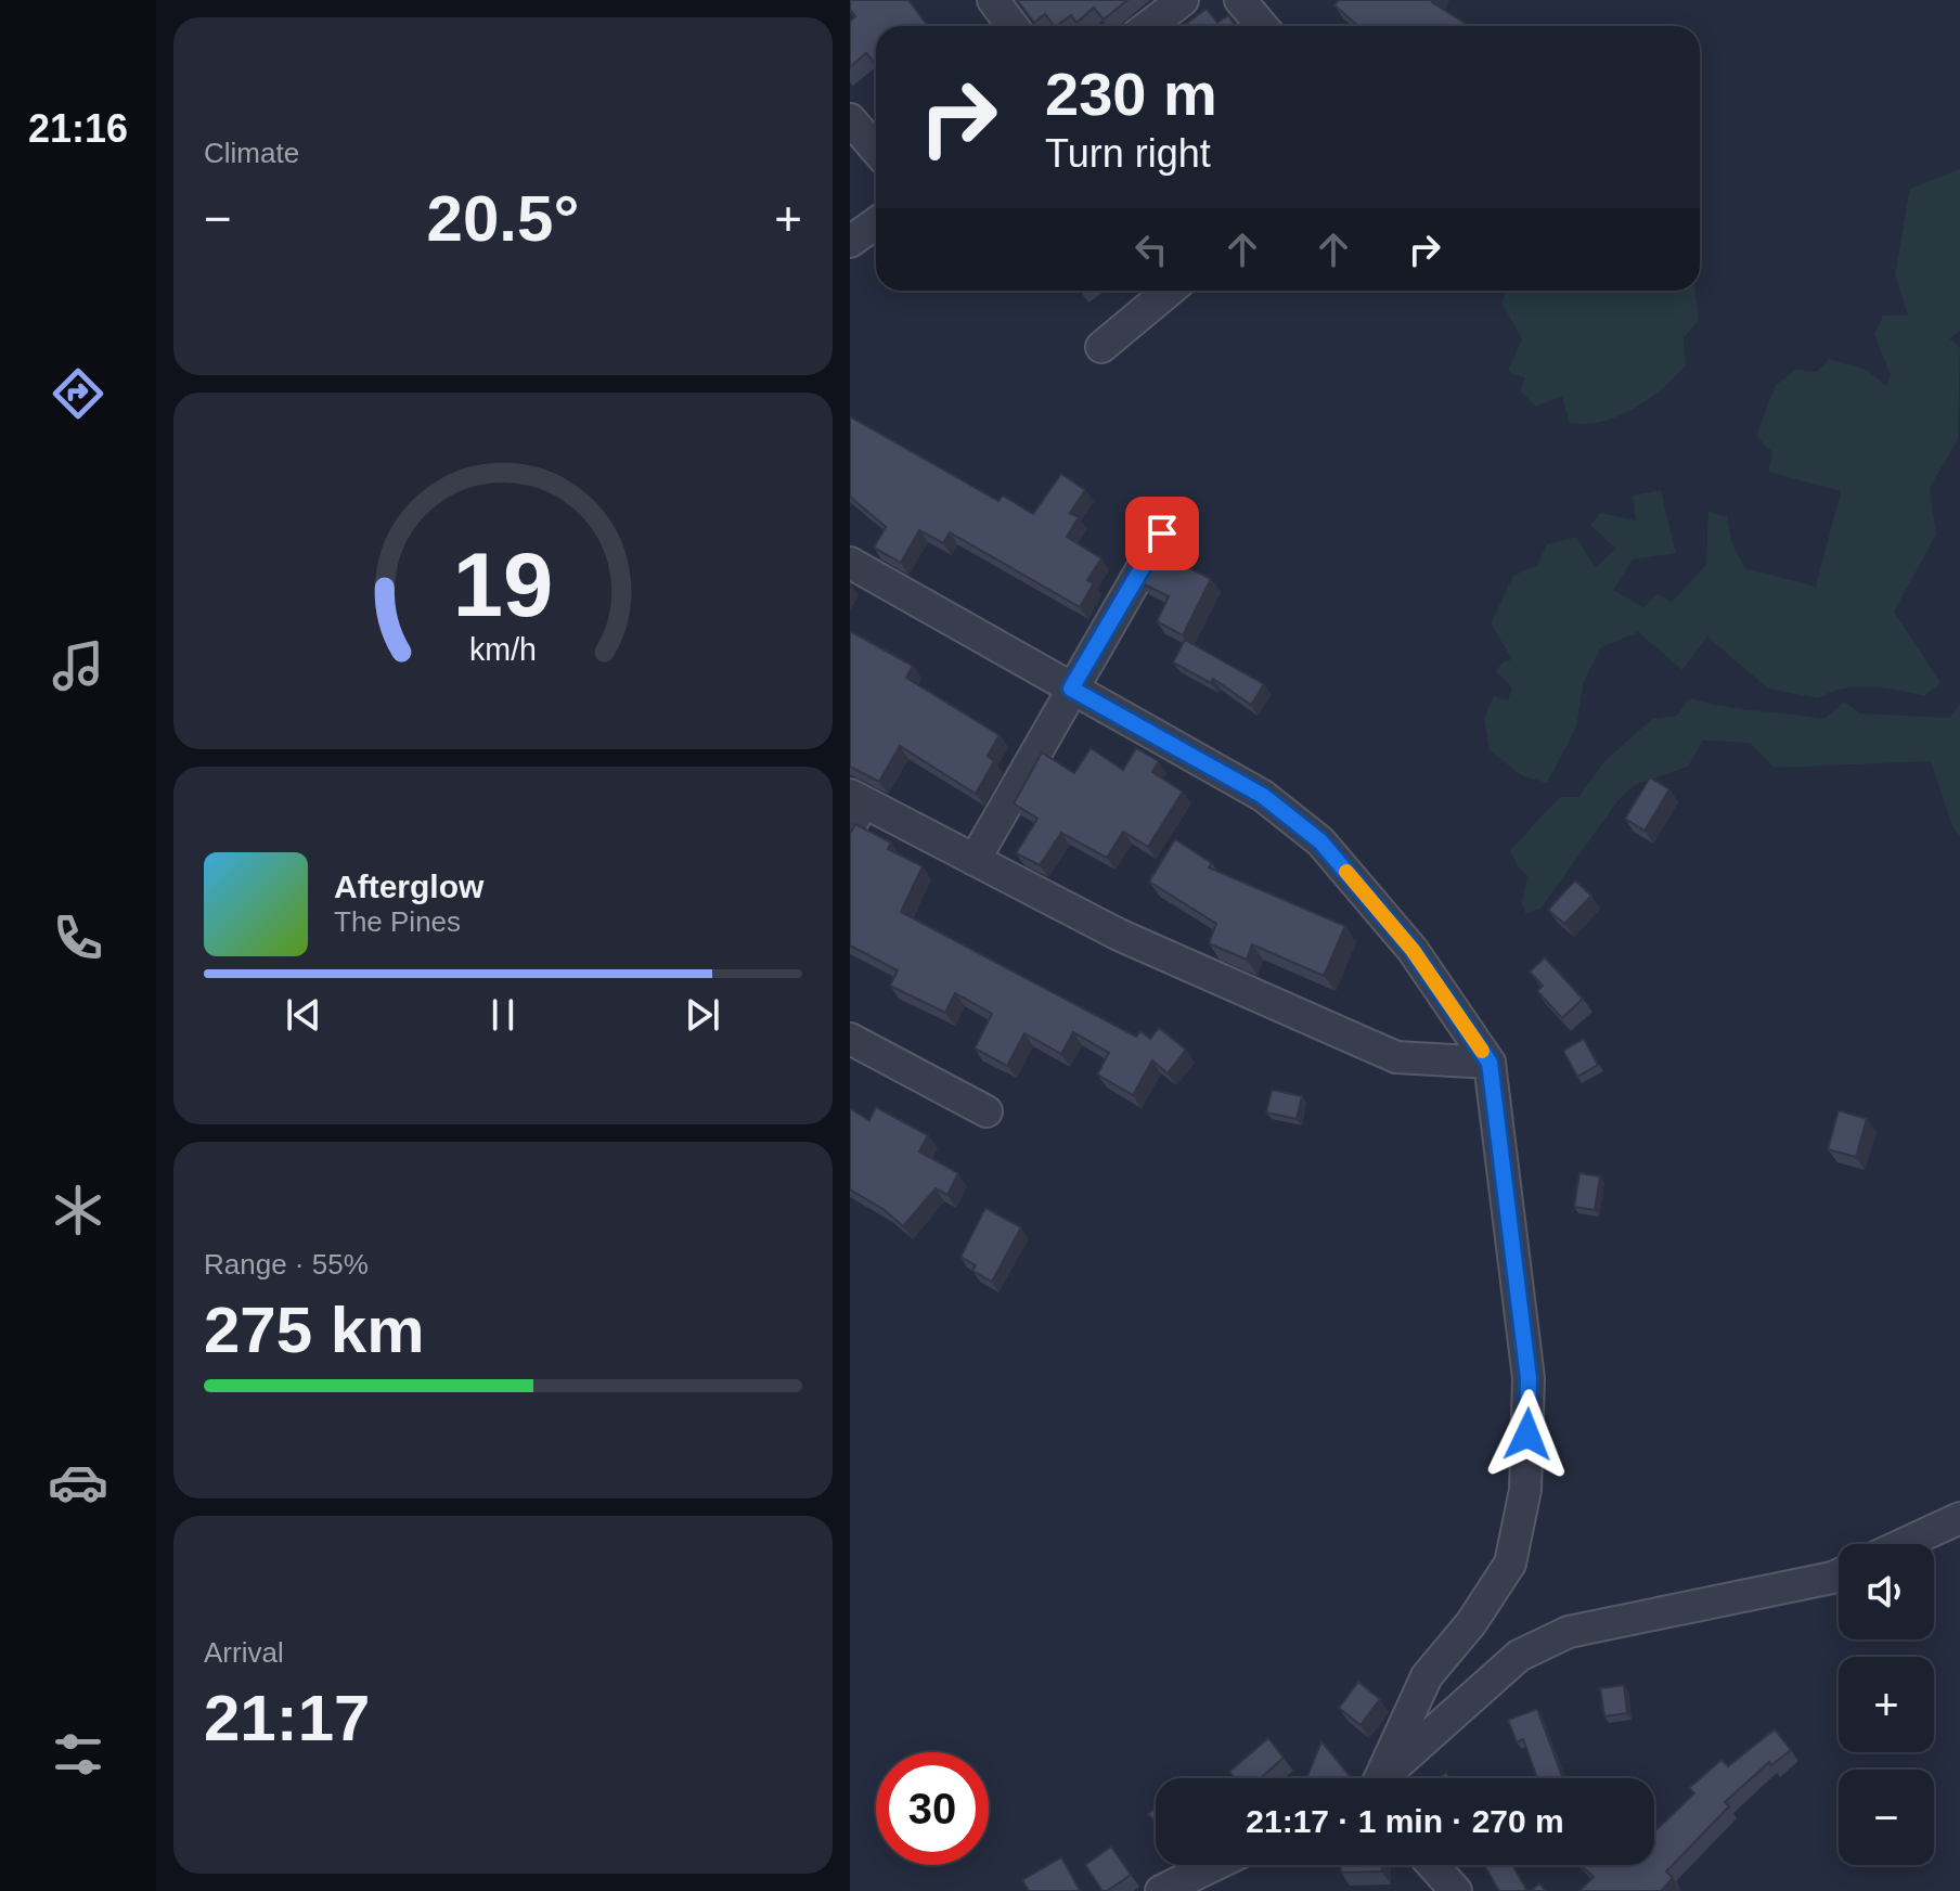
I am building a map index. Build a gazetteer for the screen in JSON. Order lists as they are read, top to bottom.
{
  "page": {
    "tabs": "21:16",
    "tile": [
      "Climate",
      ["Range · 55%", "275 km"],
      ["Arrival", "21:17"]
    ],
    "turn": ["230 m", "Turn right"],
    "heat": ["−", "20.5°", "+"],
    "song": ["Afterglow", "The Pines"],
    "map_buttons": ["+", "−"],
    "limit": "30",
    "trip": "21:17 · 1 min · 270 m",
    "gauge": ["19", "km/h"]
  }
}
